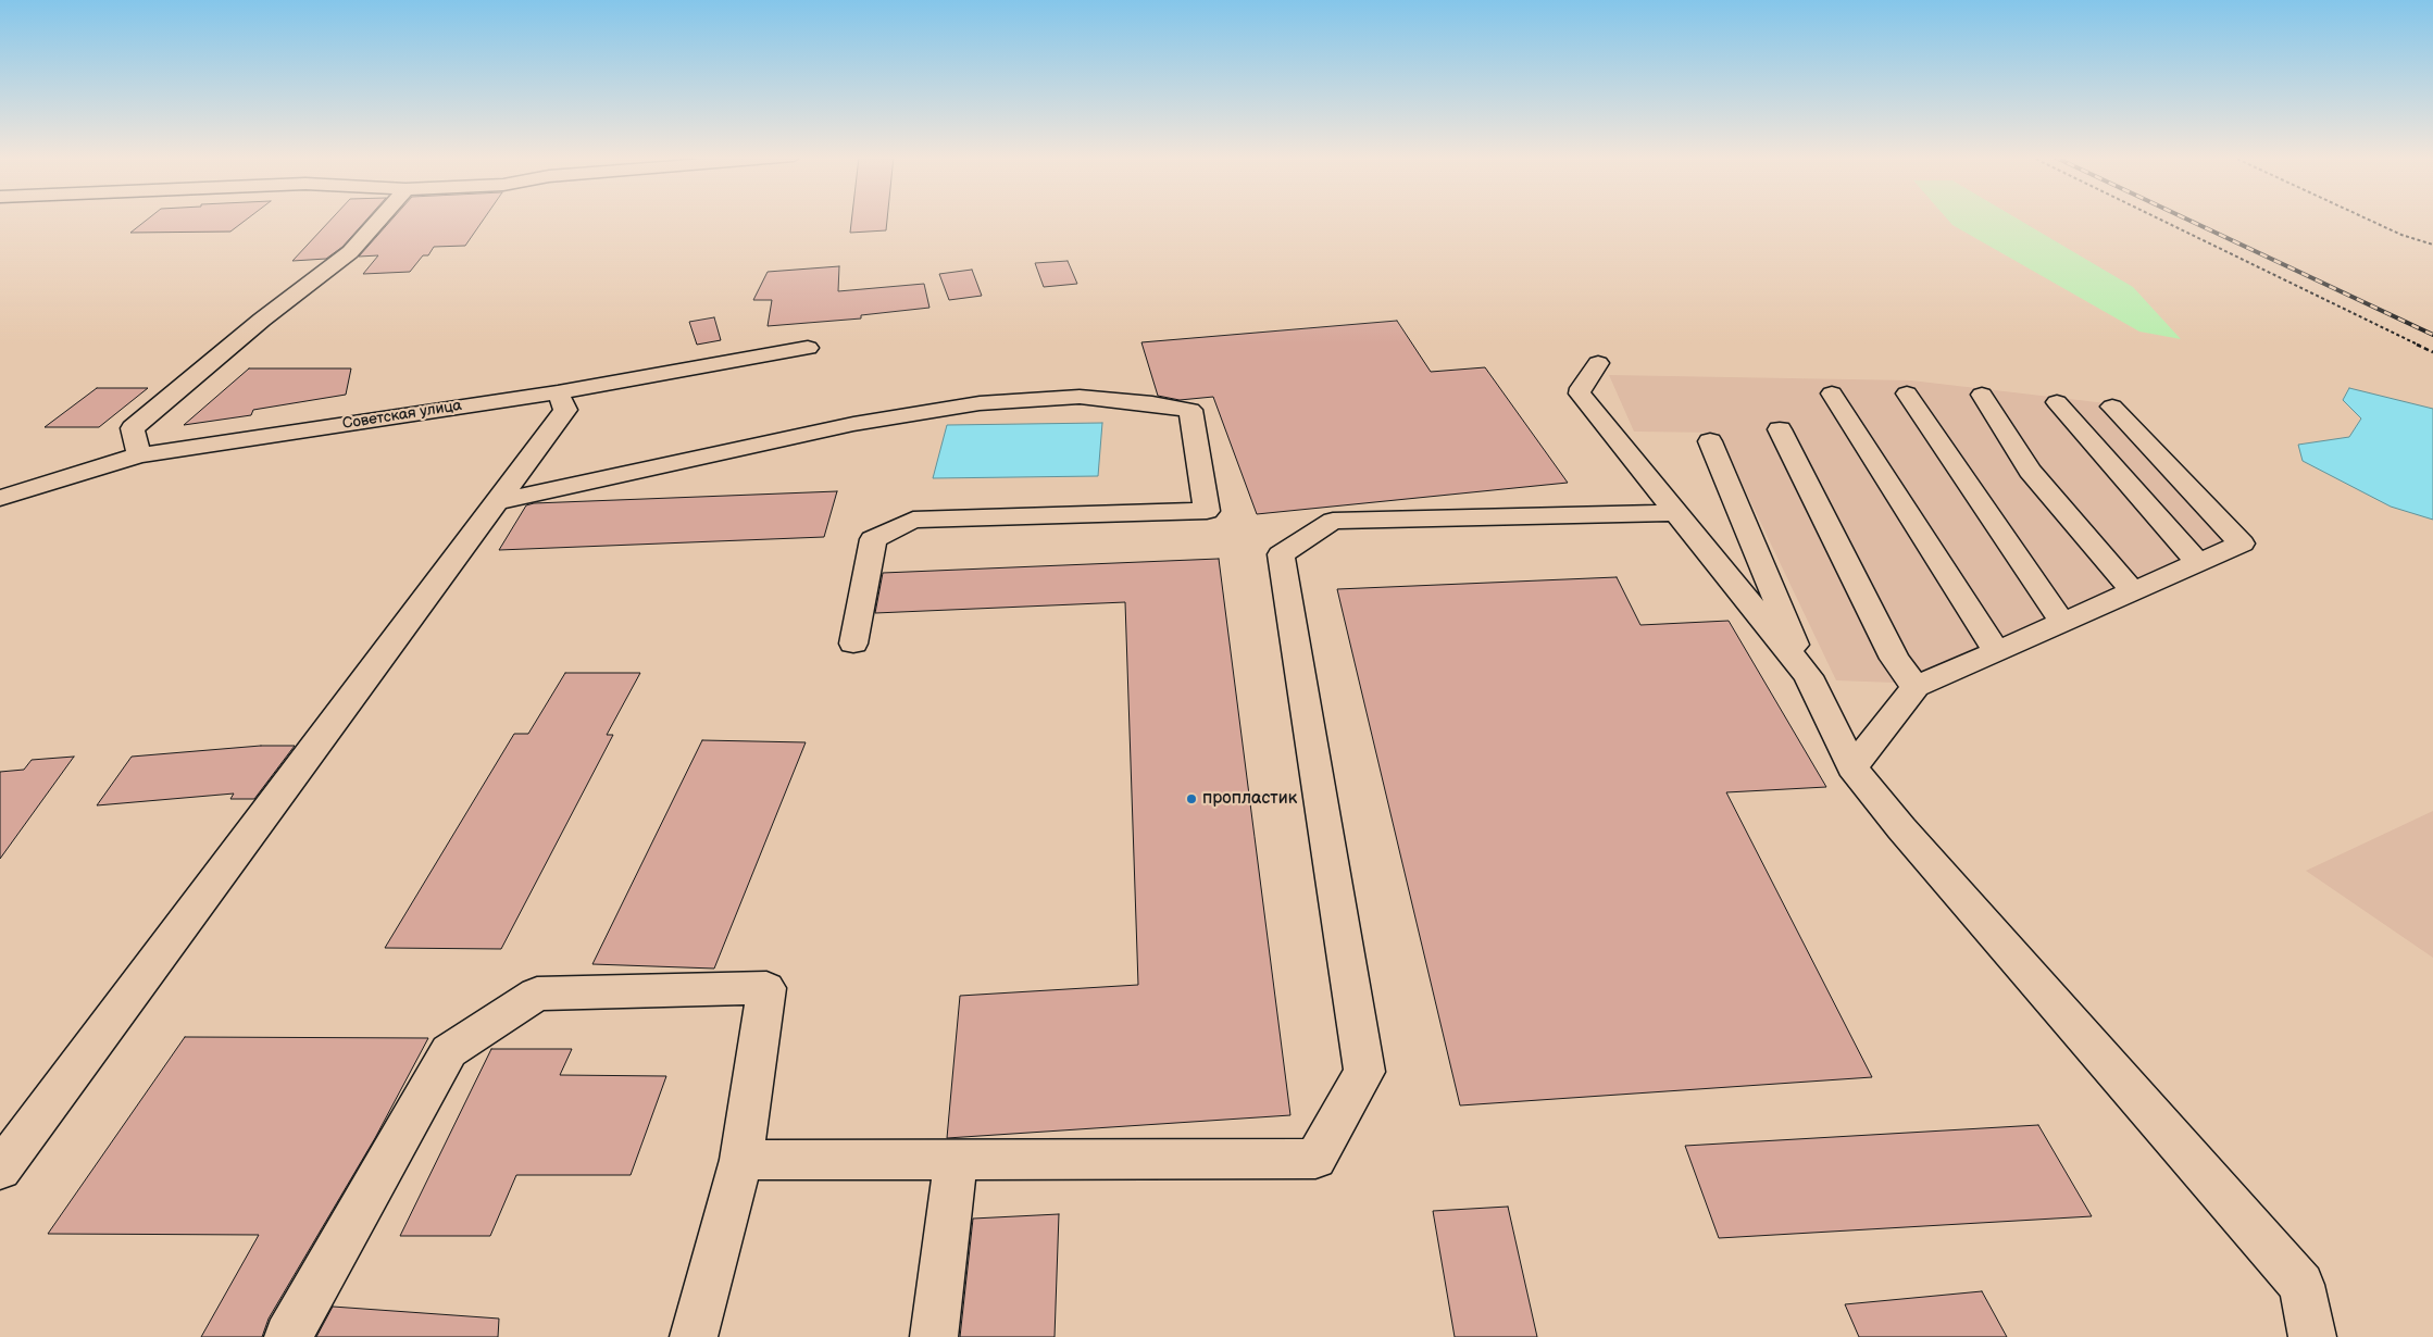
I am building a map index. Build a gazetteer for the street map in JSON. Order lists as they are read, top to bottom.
{
  "streets": {
    "street": ["Советская улица"]
  },
  "places": ["пропластик"]
}
